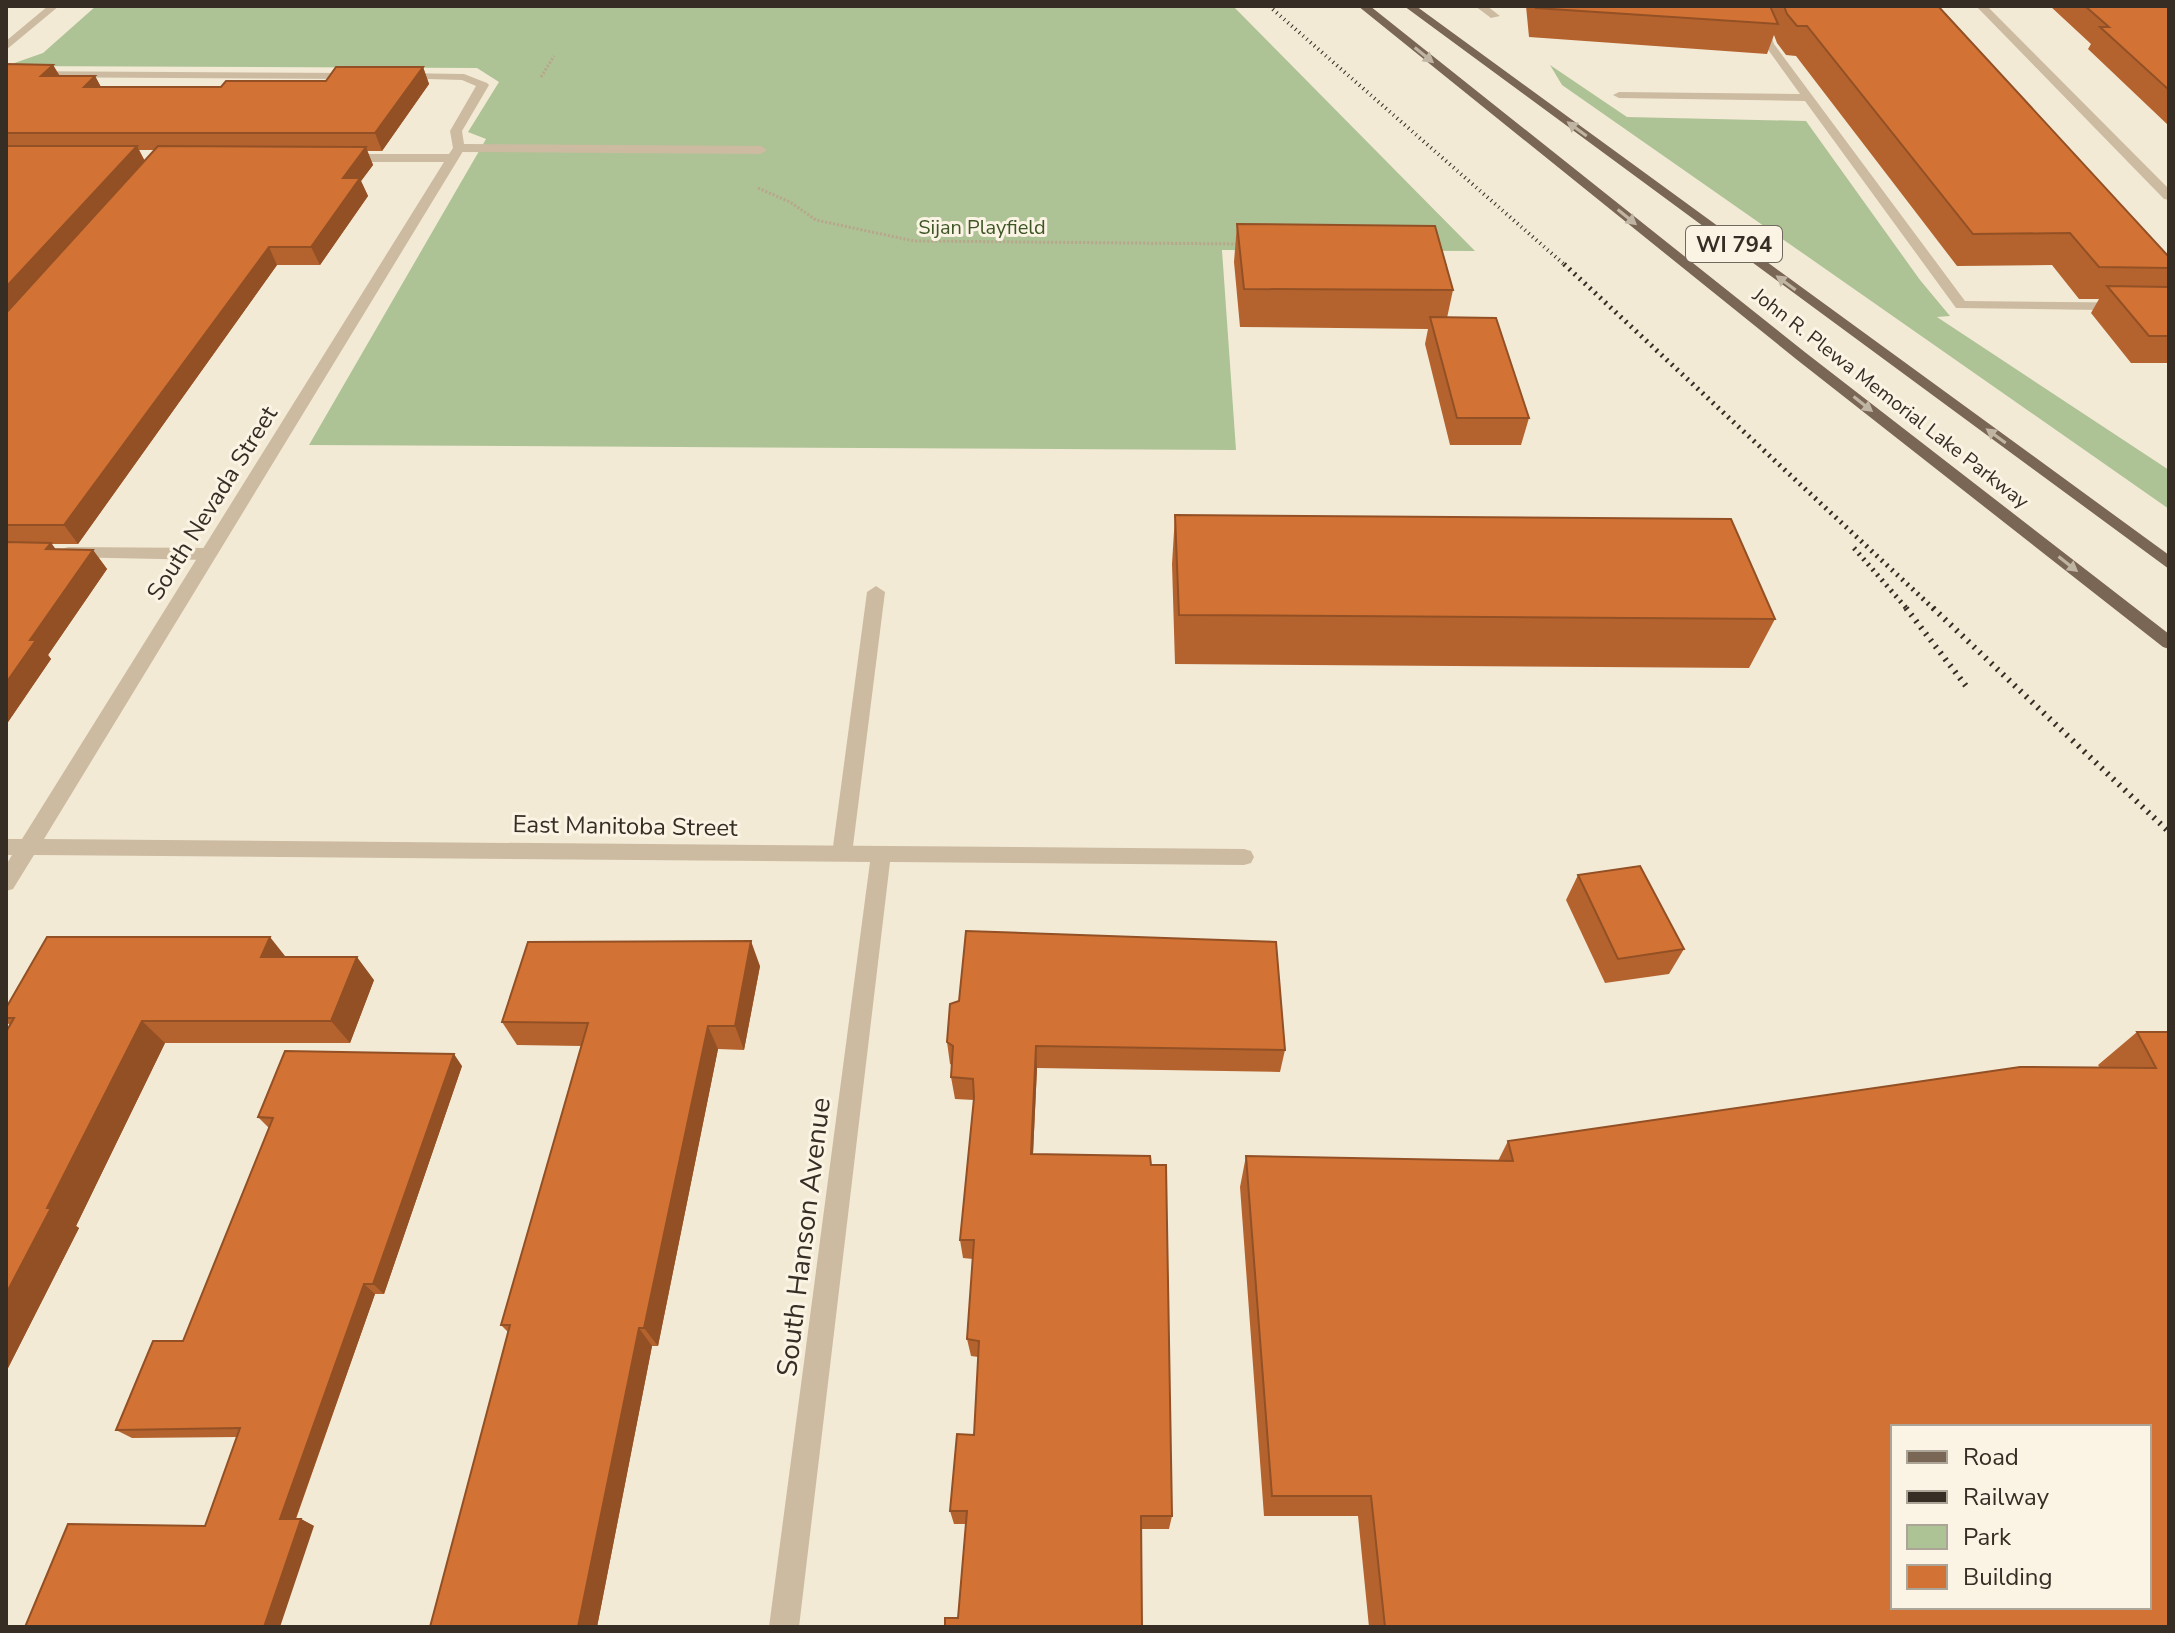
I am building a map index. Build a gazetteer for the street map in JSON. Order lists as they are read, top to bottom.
{
  "streets": {
    "main road": ["WI 794", "John R. Plewa Memorial Lake Parkway"],
    "street": ["South Nevada Street", "East Manitoba Street", "South Hanson Avenue"]
  },
  "crossings": [
    ["South Nevada Street", "East Manitoba Street"],
    ["East Manitoba Street", "South Hanson Avenue"]
  ],
  "parks": ["Sijan Playfield"],
  "legend": [
    "Road",
    "Railway",
    "Park",
    "Building"
  ]
}
